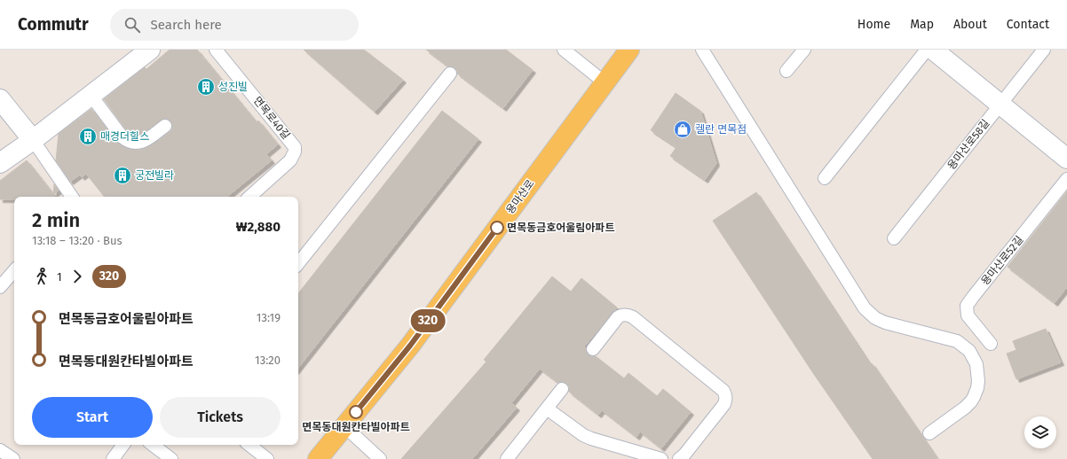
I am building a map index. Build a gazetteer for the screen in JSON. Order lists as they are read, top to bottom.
{
  "streets": {
    "main road": ["용마산로"],
    "lane": ["면목로40길", "용마산로58길", "용마산로52길"]
  },
  "places": {
    "building": ["성진빌", "매경더힐스", "궁전빌라"],
    "shop": ["켈란 면목점"],
    "other": ["면목동금호어울림아파트", "면목동대원칸타빌아파트"]
  },
  "lines": ["bus line 320"],
  "page": {
    "header": "Commutr",
    "search": "Search here",
    "nav": [
      "Home",
      "Map",
      "About",
      "Contact"
    ],
    "on_map": "320",
    "heading": ["2 min", "13:18 – 13:20 · Bus", "₩2,880"],
    "legs": ["1", "320"],
    "list": [
      {
        "name": "면목동금호어울림아파트",
        "value": "13:19"
      },
      {
        "name": "면목동대원칸타빌아파트",
        "value": "13:20"
      }
    ],
    "buttons": ["Start", "Tickets"]
  }
}
